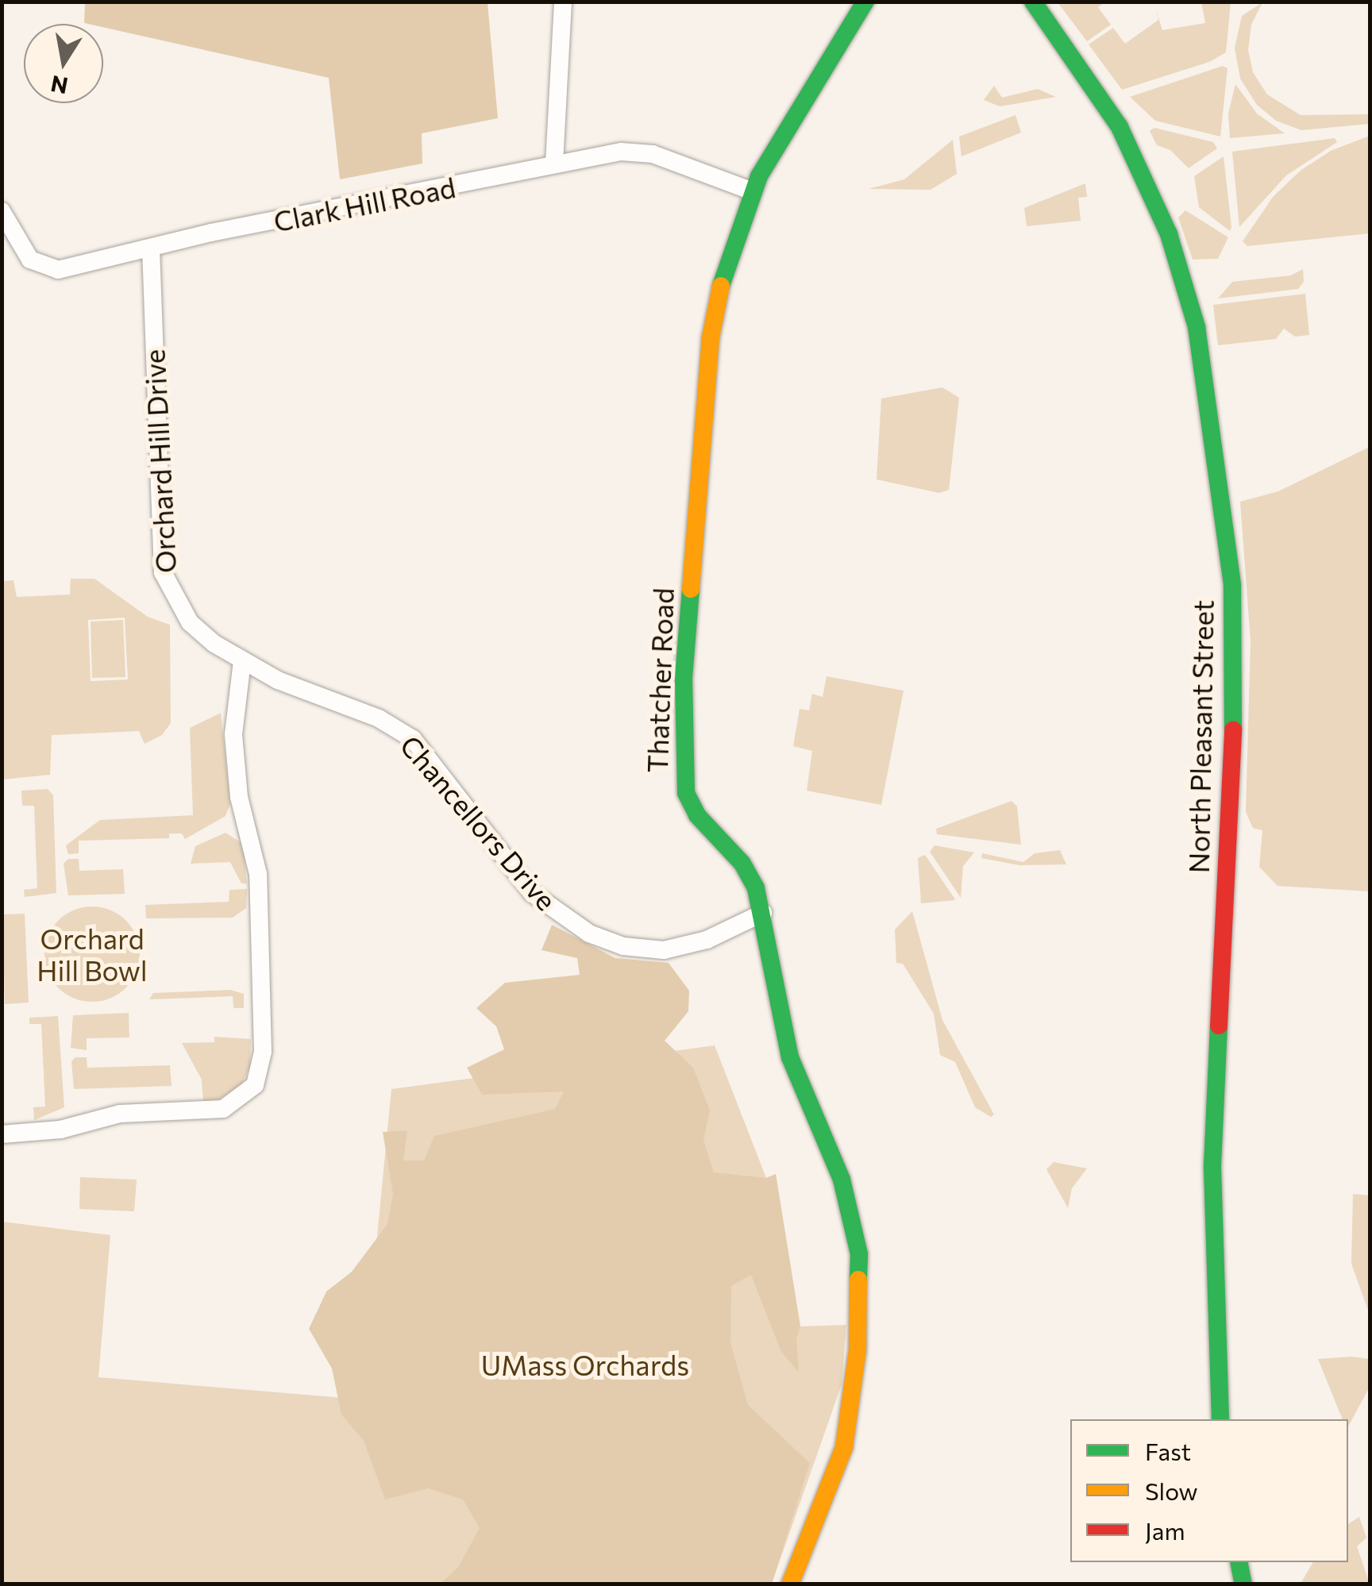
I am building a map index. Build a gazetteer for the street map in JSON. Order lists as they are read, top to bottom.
{
  "streets": {
    "street": [
      "Clark Hill Road",
      "Orchard Hill Drive",
      "Thatcher Road",
      "North Pleasant Street",
      "Chancellors Drive"
    ]
  },
  "crossings": [
    ["Clark Hill Road", "Orchard Hill Drive"],
    ["Clark Hill Road", "Thatcher Road"],
    ["Orchard Hill Drive", "Chancellors Drive"],
    ["Thatcher Road", "Chancellors Drive"]
  ],
  "parks": ["Orchard Hill Bowl", "UMass Orchards"],
  "legend": ["Fast", "Slow", "Jam"],
  "north": "bottom"
}
